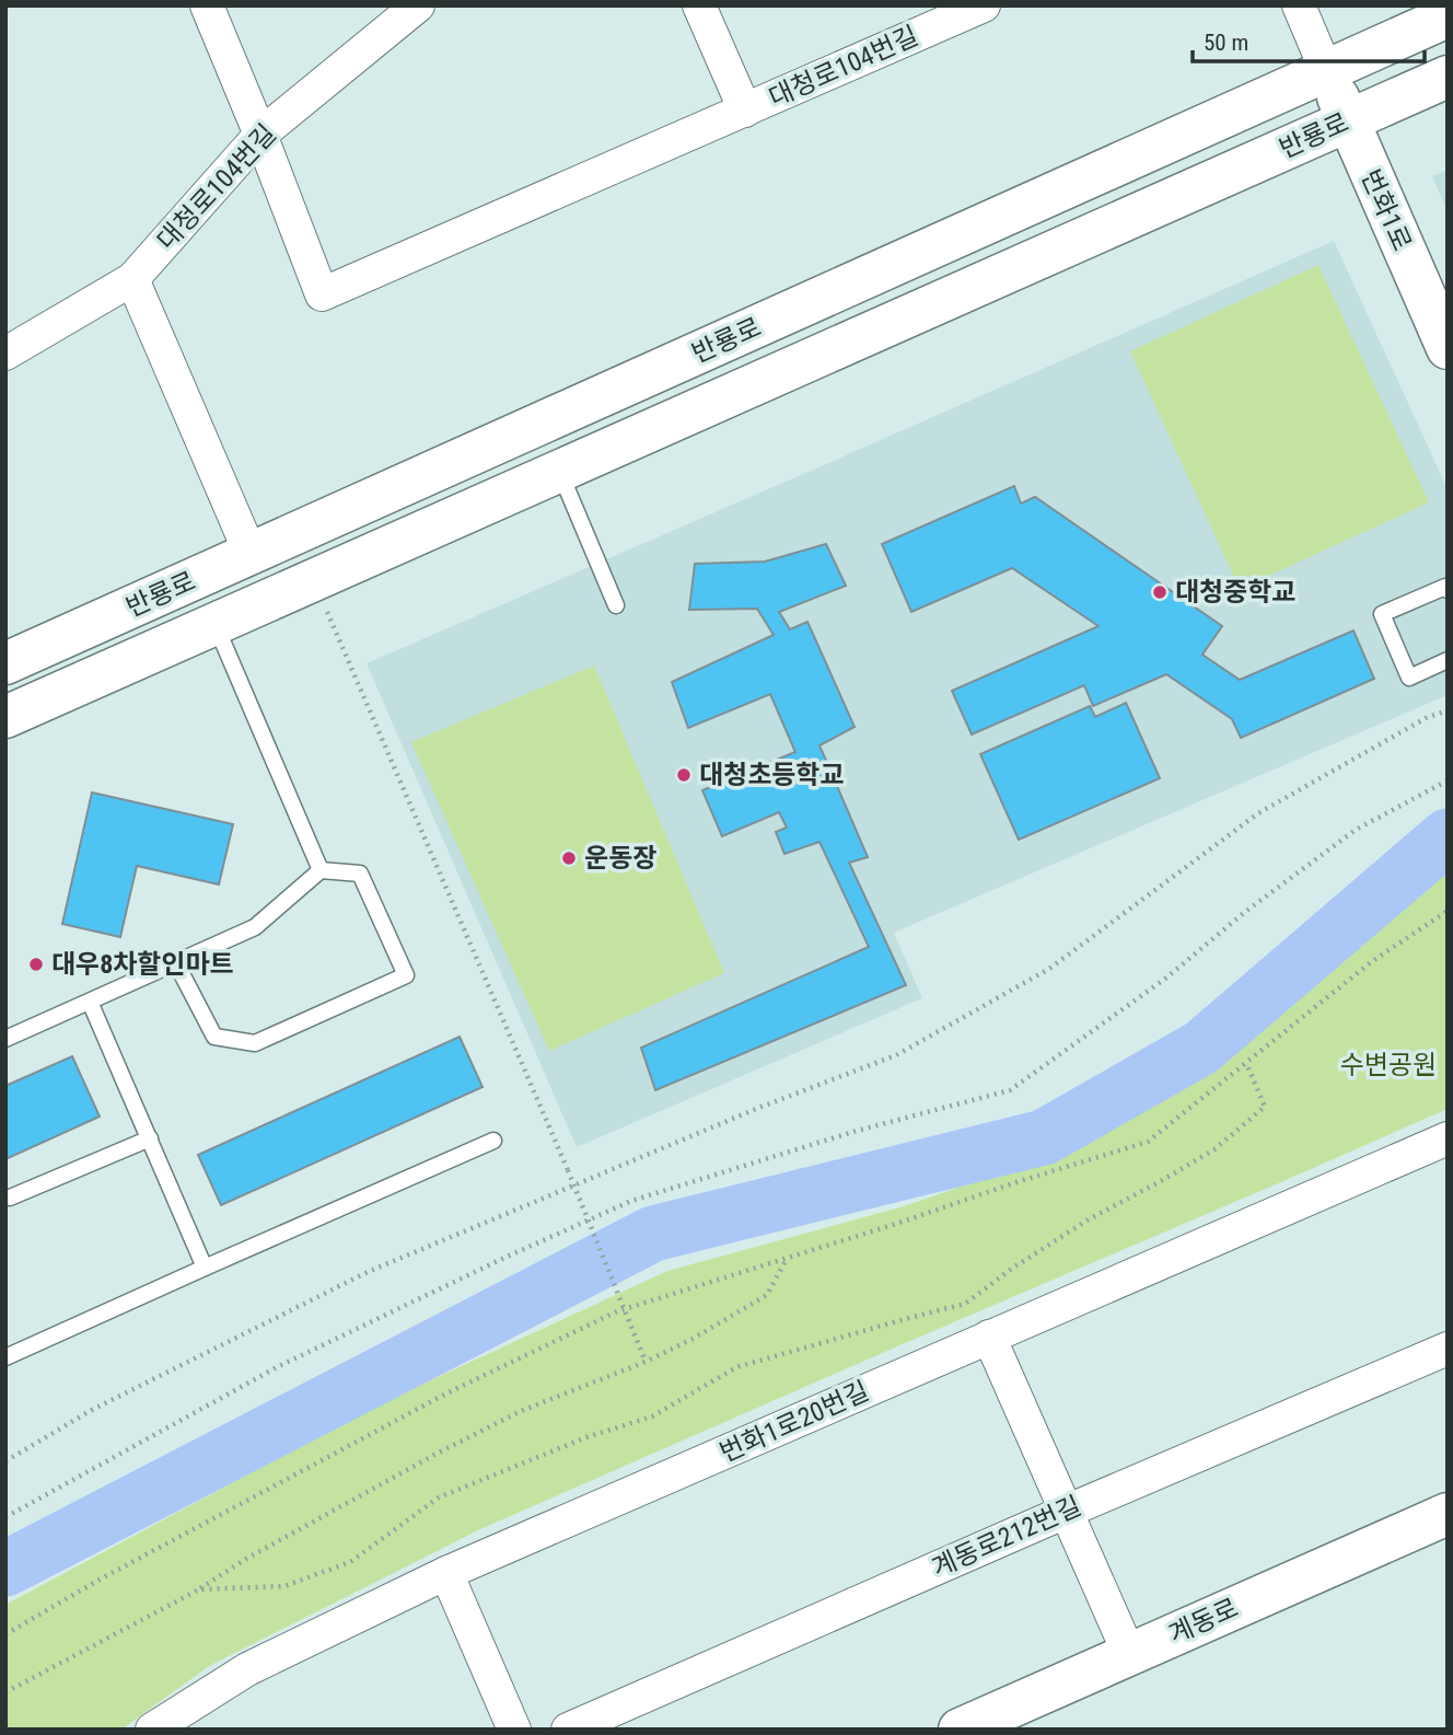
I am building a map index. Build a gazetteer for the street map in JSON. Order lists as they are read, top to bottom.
{
  "streets": {
    "street": [
      "대청로104번길",
      "반룡로",
      "번화1로",
      "번화1로20번길",
      "계동로212번길",
      "계동로"
    ]
  },
  "crossings": [
    ["반룡로", "번화1로"]
  ],
  "parks": ["수변공원"],
  "places": [
    "대청중학교",
    "대청초등학교",
    "운동장",
    "대우8차할인마트"
  ],
  "scale_bar": "50 m"
}
